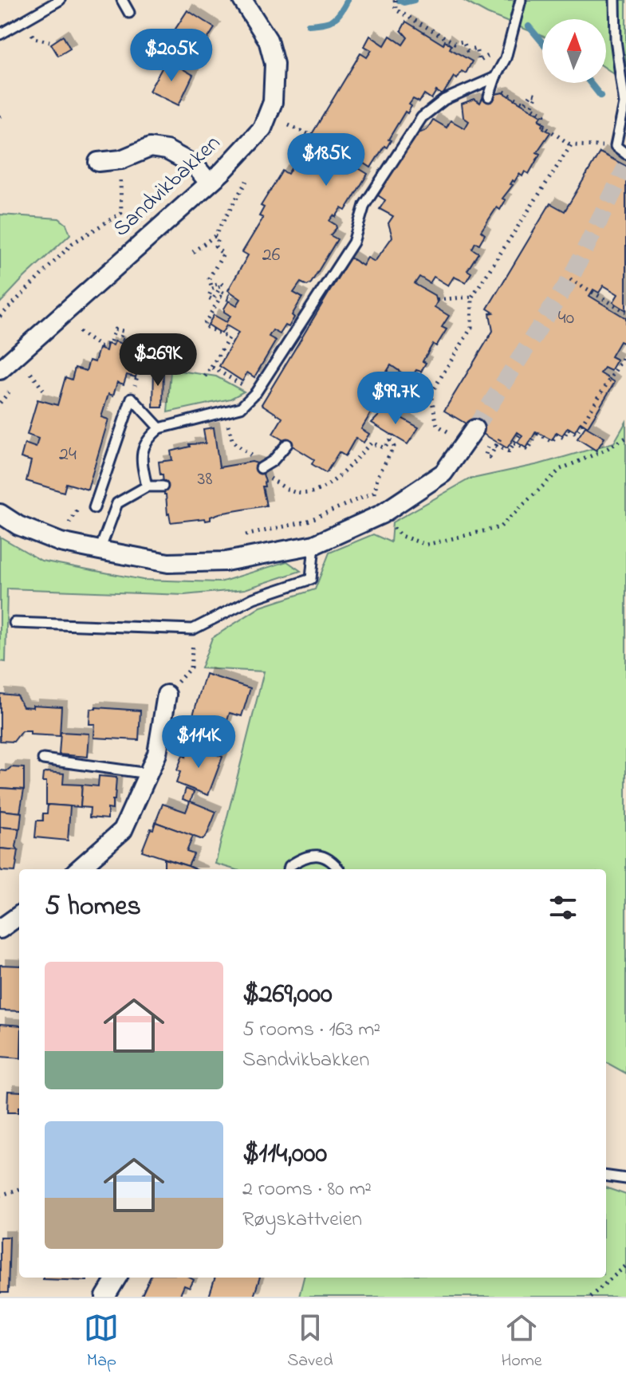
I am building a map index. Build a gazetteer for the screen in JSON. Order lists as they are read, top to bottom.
{
  "streets": {
    "street": ["Sandvikbakken"]
  },
  "house_numbers": [
    "26",
    "40",
    "24",
    "38"
  ],
  "north": "top",
  "page": {
    "price": [
      "$205K",
      "$185K",
      "$269K",
      "$99.7K",
      "$114K"
    ],
    "heading": "5 homes",
    "list": [
      {
        "name": "$269,000",
        "note": "5 rooms · 163 m² · Sandvikbakken"
      },
      {
        "name": "$114,000",
        "note": "2 rooms · 80 m² · Røyskattveien"
      }
    ],
    "tabs": ["Map", "Saved", "Home"]
  }
}
